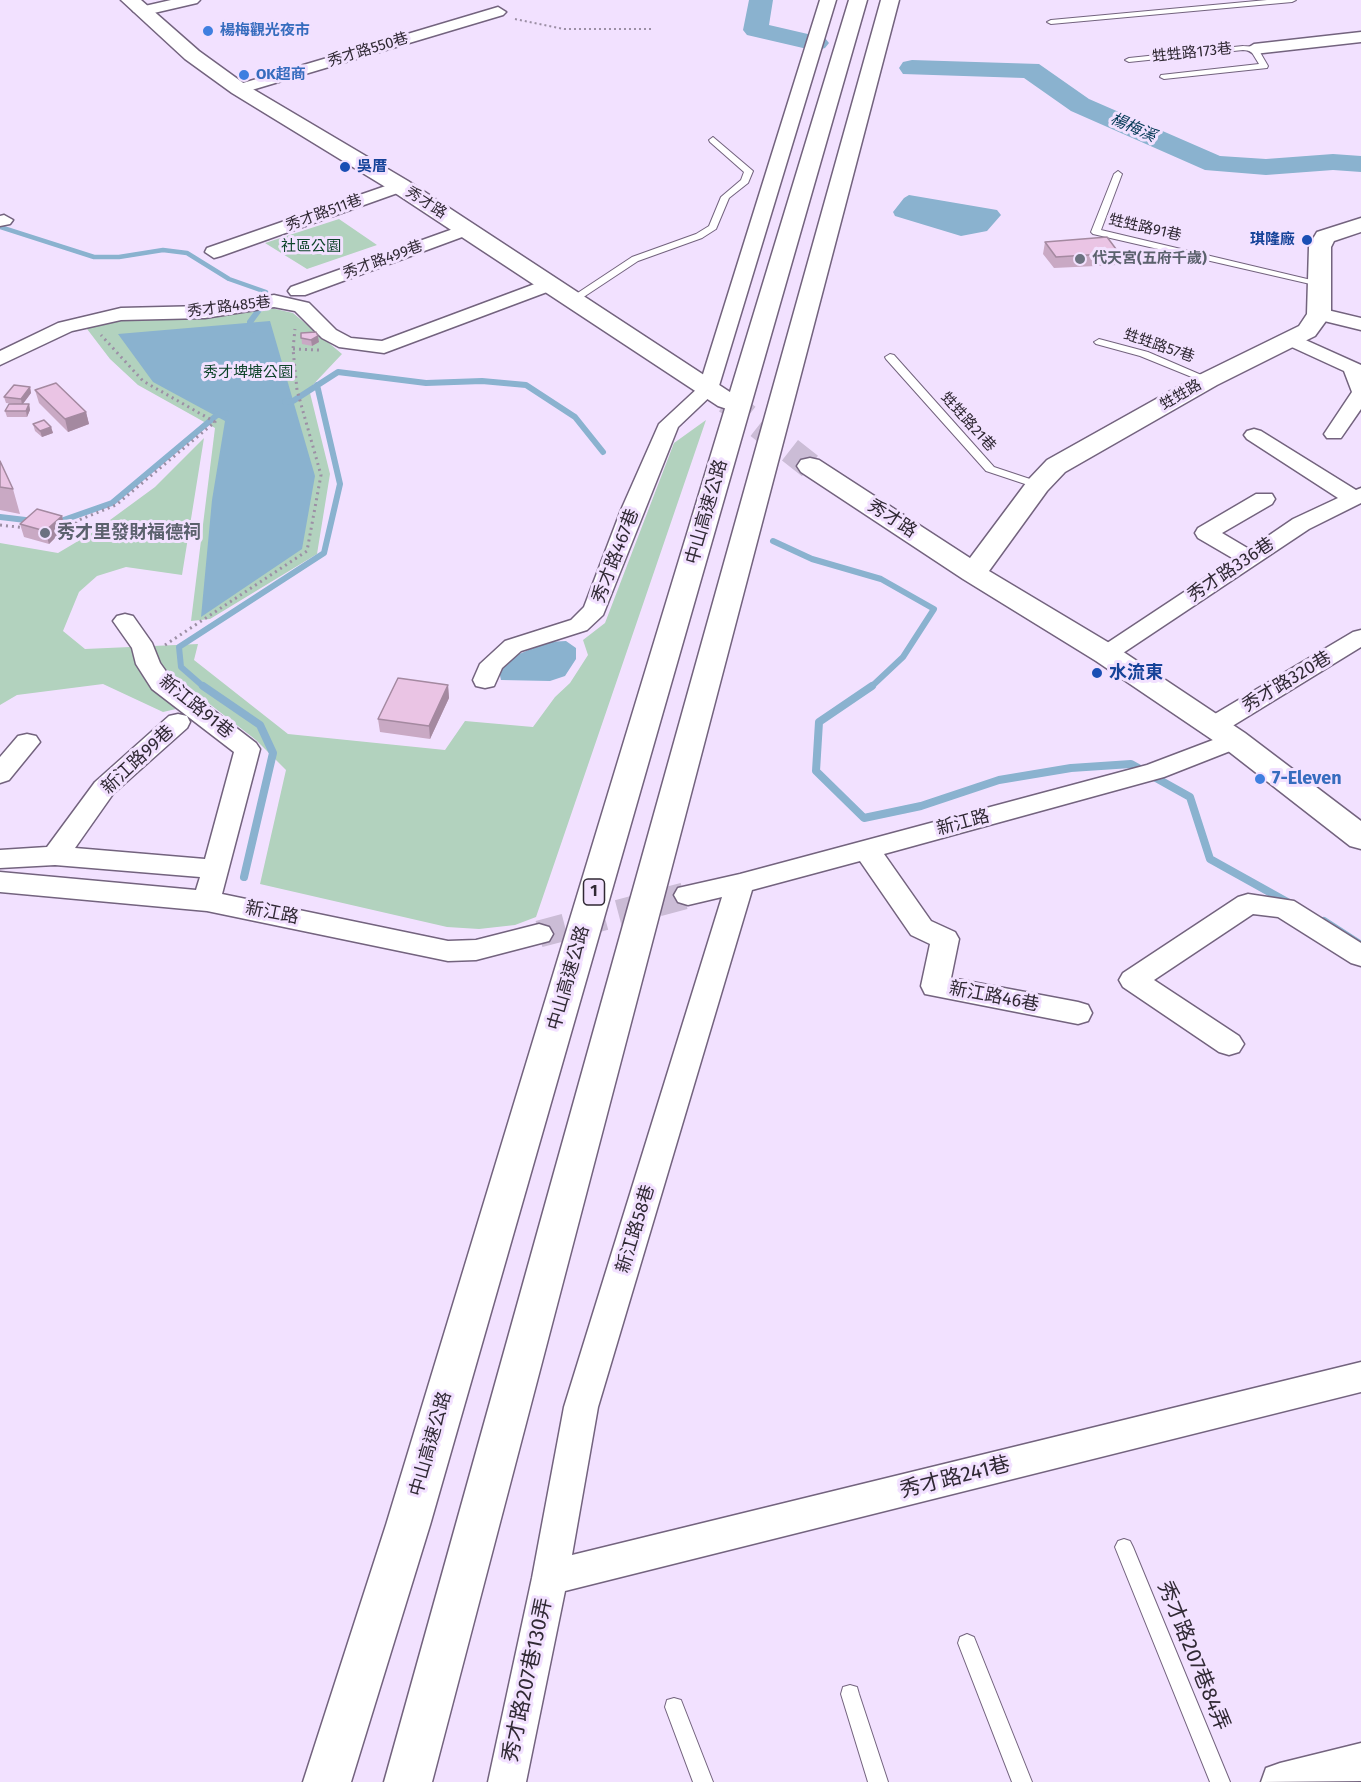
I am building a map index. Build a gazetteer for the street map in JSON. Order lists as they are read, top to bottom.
{
  "streets": {
    "main road": [
      "秀才路",
      "甡甡路",
      "中山高速公路",
      "1"
    ],
    "street": [
      "秀才路550巷",
      "甡甡路173巷",
      "秀才路511巷",
      "秀才路499巷",
      "秀才路485巷",
      "秀才路467巷",
      "秀才路336巷",
      "秀才路320巷",
      "新江路91巷",
      "新江路99巷",
      "新江路",
      "新江路46巷",
      "新江路58巷",
      "秀才路241巷",
      "秀才路207巷130弄"
    ],
    "lane": [
      "甡甡路91巷",
      "甡甡路57巷",
      "甡甡路21巷",
      "秀才路207巷84弄"
    ]
  },
  "crossings": [
    ["秀才路550巷", "秀才路"],
    ["秀才路", "秀才路511巷"],
    ["秀才路", "秀才路499巷"],
    ["秀才路", "秀才路485巷"],
    ["秀才路", "甡甡路"],
    ["秀才路", "秀才路467巷"],
    ["秀才路", "秀才路336巷"],
    ["秀才路", "秀才路320巷"],
    ["秀才路", "新江路"],
    ["甡甡路57巷", "甡甡路"],
    ["甡甡路", "甡甡路21巷"],
    ["秀才路320巷", "新江路"],
    ["新江路91巷", "新江路"],
    ["新江路", "新江路46巷"],
    ["新江路", "新江路58巷"],
    ["新江路58巷", "秀才路241巷"],
    ["新江路58巷", "秀才路207巷130弄"],
    ["秀才路241巷", "秀才路207巷130弄"]
  ],
  "water": ["楊梅溪"],
  "parks": ["社區公園", "秀才埤塘公園"],
  "places": [
    "楊梅觀光夜市",
    "OK超商",
    "吳厝",
    "琪隆廠",
    "代天宮(五府千歲)",
    "秀才里發財福德祠",
    "水流東",
    "7-Eleven"
  ]
}
